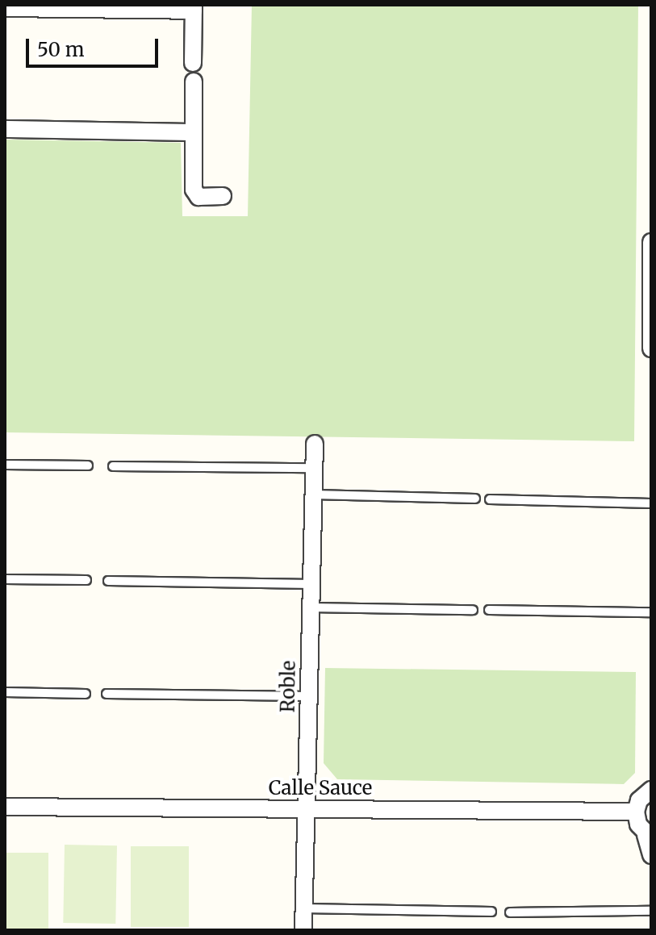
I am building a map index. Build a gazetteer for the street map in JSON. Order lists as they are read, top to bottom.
{
  "streets": {
    "street": ["Roble", "Calle Sauce"]
  },
  "crossings": [
    ["Roble", "Calle Sauce"]
  ],
  "scale_bar": "50 m"
}
